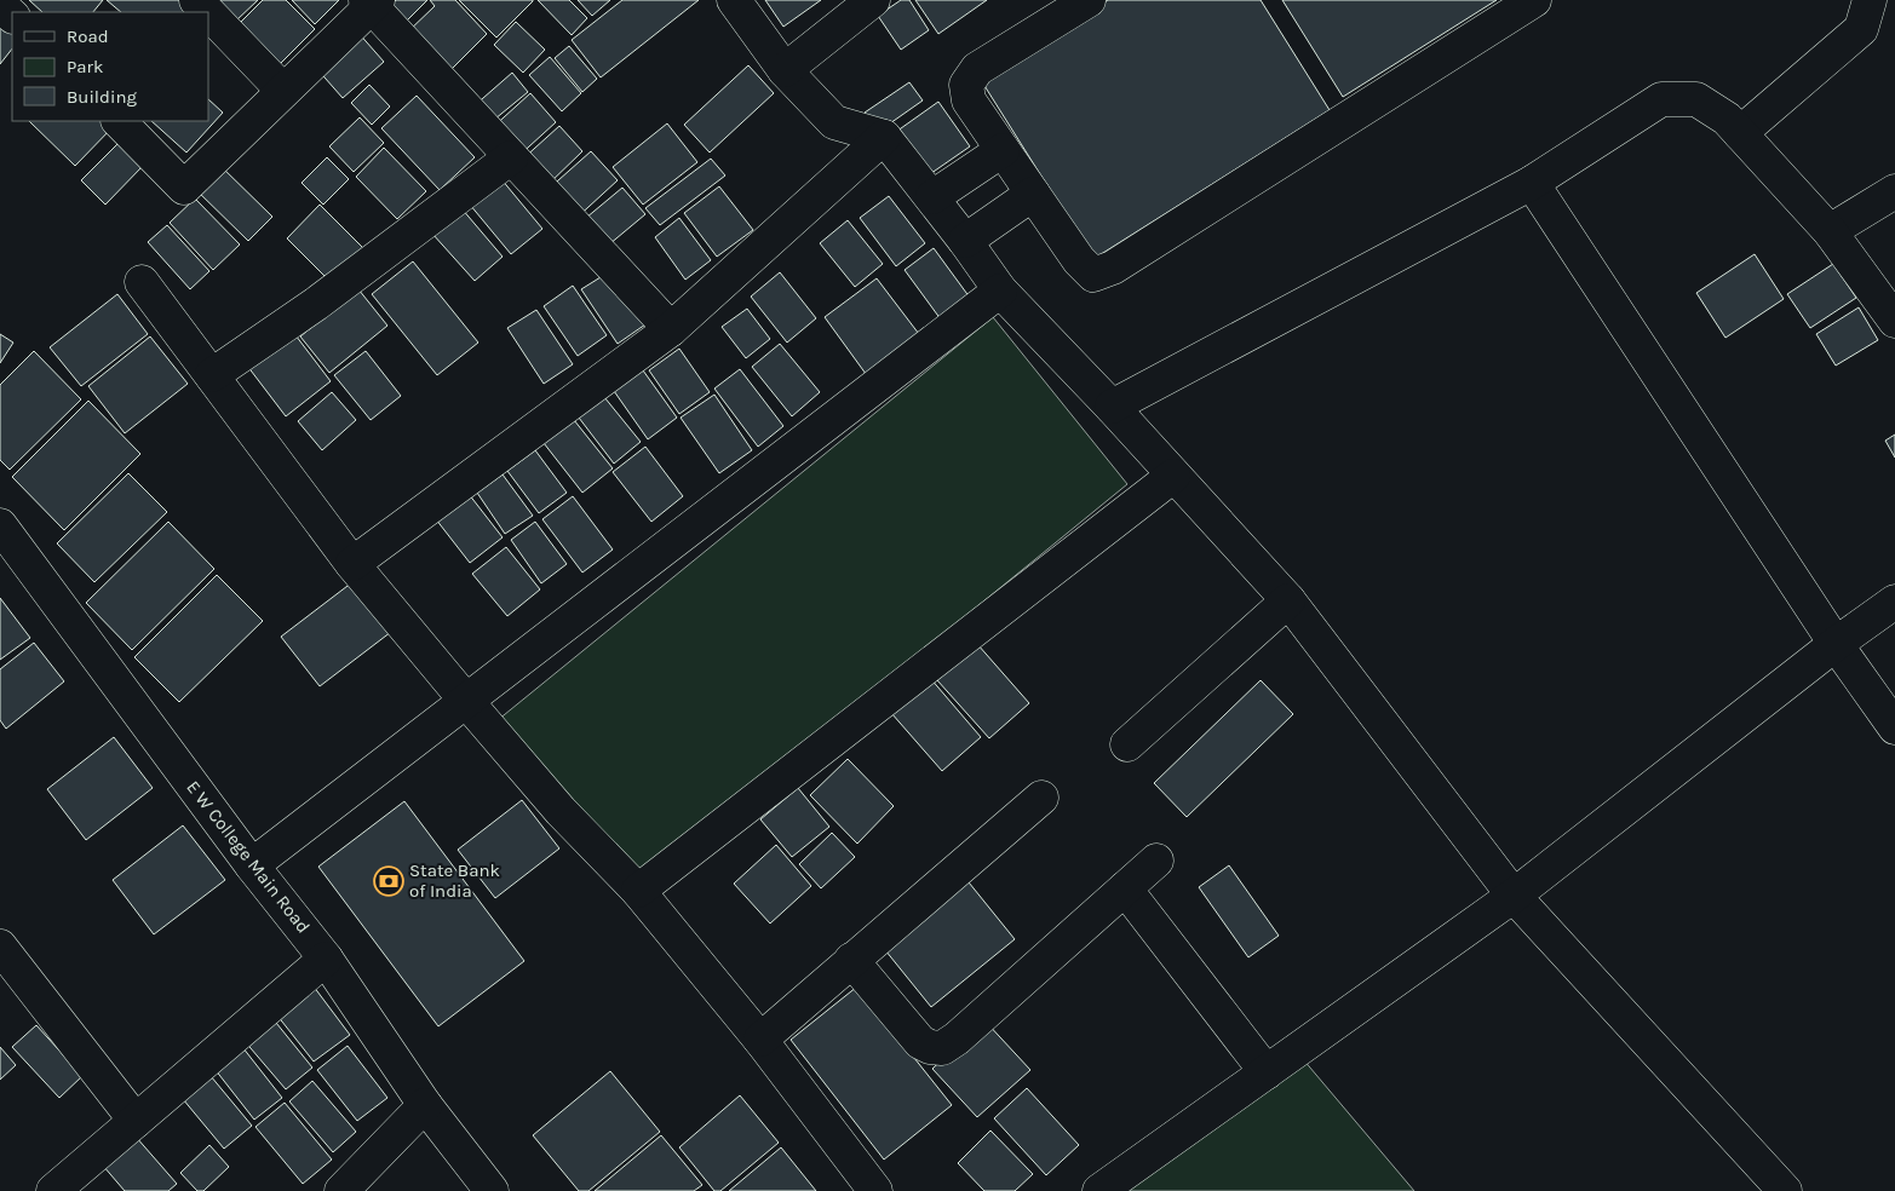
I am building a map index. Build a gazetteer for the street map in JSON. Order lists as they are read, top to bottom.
{
  "streets": {
    "street": ["E W College Main Road"]
  },
  "places": {
    "bank": ["State Bank of India"]
  },
  "legend": ["Road", "Park", "Building"]
}
